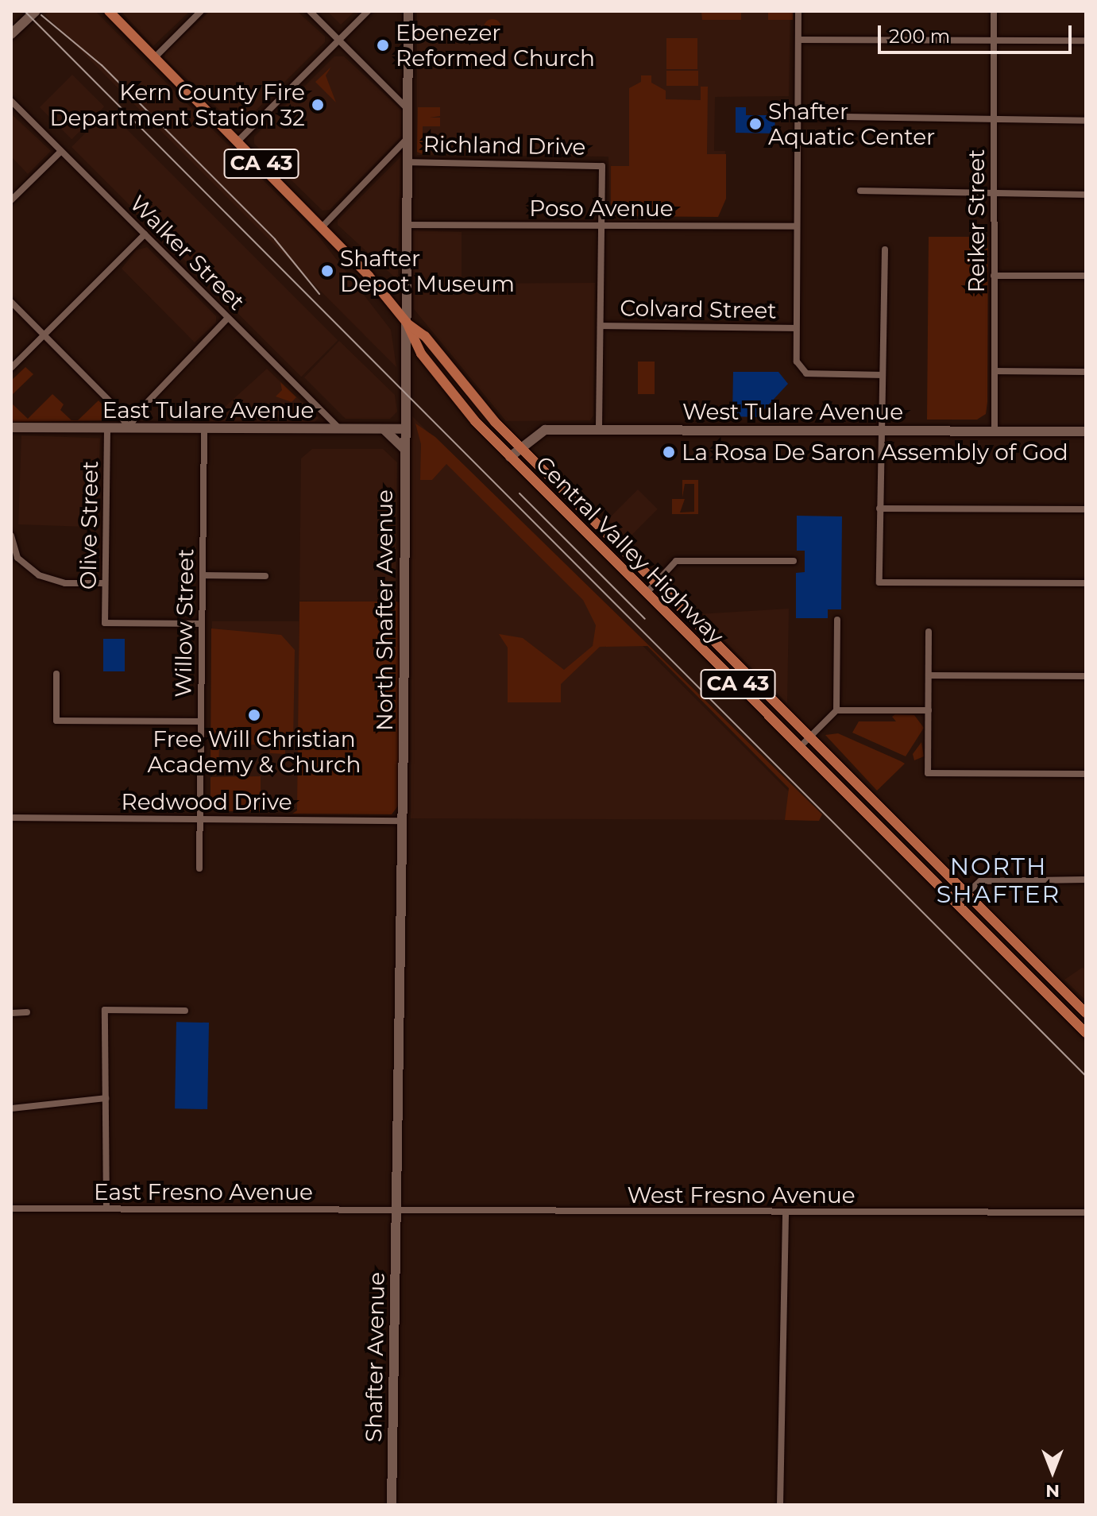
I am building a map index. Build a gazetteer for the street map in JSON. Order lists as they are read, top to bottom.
{
  "streets": {
    "main road": [
      "CA 43",
      "East Tulare Avenue",
      "West Tulare Avenue",
      "Central Valley Highway",
      "North Shafter Avenue",
      "Shafter Avenue"
    ],
    "street": [
      "Richland Drive",
      "Poso Avenue",
      "Reiker Street",
      "Walker Street",
      "Colvard Street",
      "Olive Street",
      "Willow Street",
      "Redwood Drive",
      "East Fresno Avenue",
      "West Fresno Avenue"
    ]
  },
  "crossings": [
    ["Richland Drive", "Poso Avenue"],
    ["Richland Drive", "North Shafter Avenue"],
    ["Poso Avenue", "North Shafter Avenue"],
    ["Reiker Street", "West Tulare Avenue"],
    ["Walker Street", "East Tulare Avenue"],
    ["East Tulare Avenue", "Olive Street"],
    ["East Tulare Avenue", "North Shafter Avenue"],
    ["East Tulare Avenue", "Willow Street"],
    ["West Tulare Avenue", "Central Valley Highway"],
    ["Olive Street", "Willow Street"],
    ["Central Valley Highway", "North Shafter Avenue"],
    ["North Shafter Avenue", "Redwood Drive"],
    ["North Shafter Avenue", "East Fresno Avenue"],
    ["North Shafter Avenue", "West Fresno Avenue"],
    ["North Shafter Avenue", "Shafter Avenue"],
    ["Willow Street", "Redwood Drive"],
    ["East Fresno Avenue", "West Fresno Avenue"],
    ["East Fresno Avenue", "Shafter Avenue"],
    ["West Fresno Avenue", "Shafter Avenue"]
  ],
  "districts": ["NORTH SHAFTER"],
  "places": [
    "Ebenezer Reformed Church",
    "Kern County Fire Department Station 32",
    "Shafter Aquatic Center",
    "Shafter Depot Museum",
    "La Rosa De Saron Assembly of God",
    "Free Will Christian Academy & Church"
  ],
  "scale_bar": "200 m",
  "north": "bottom"
}
